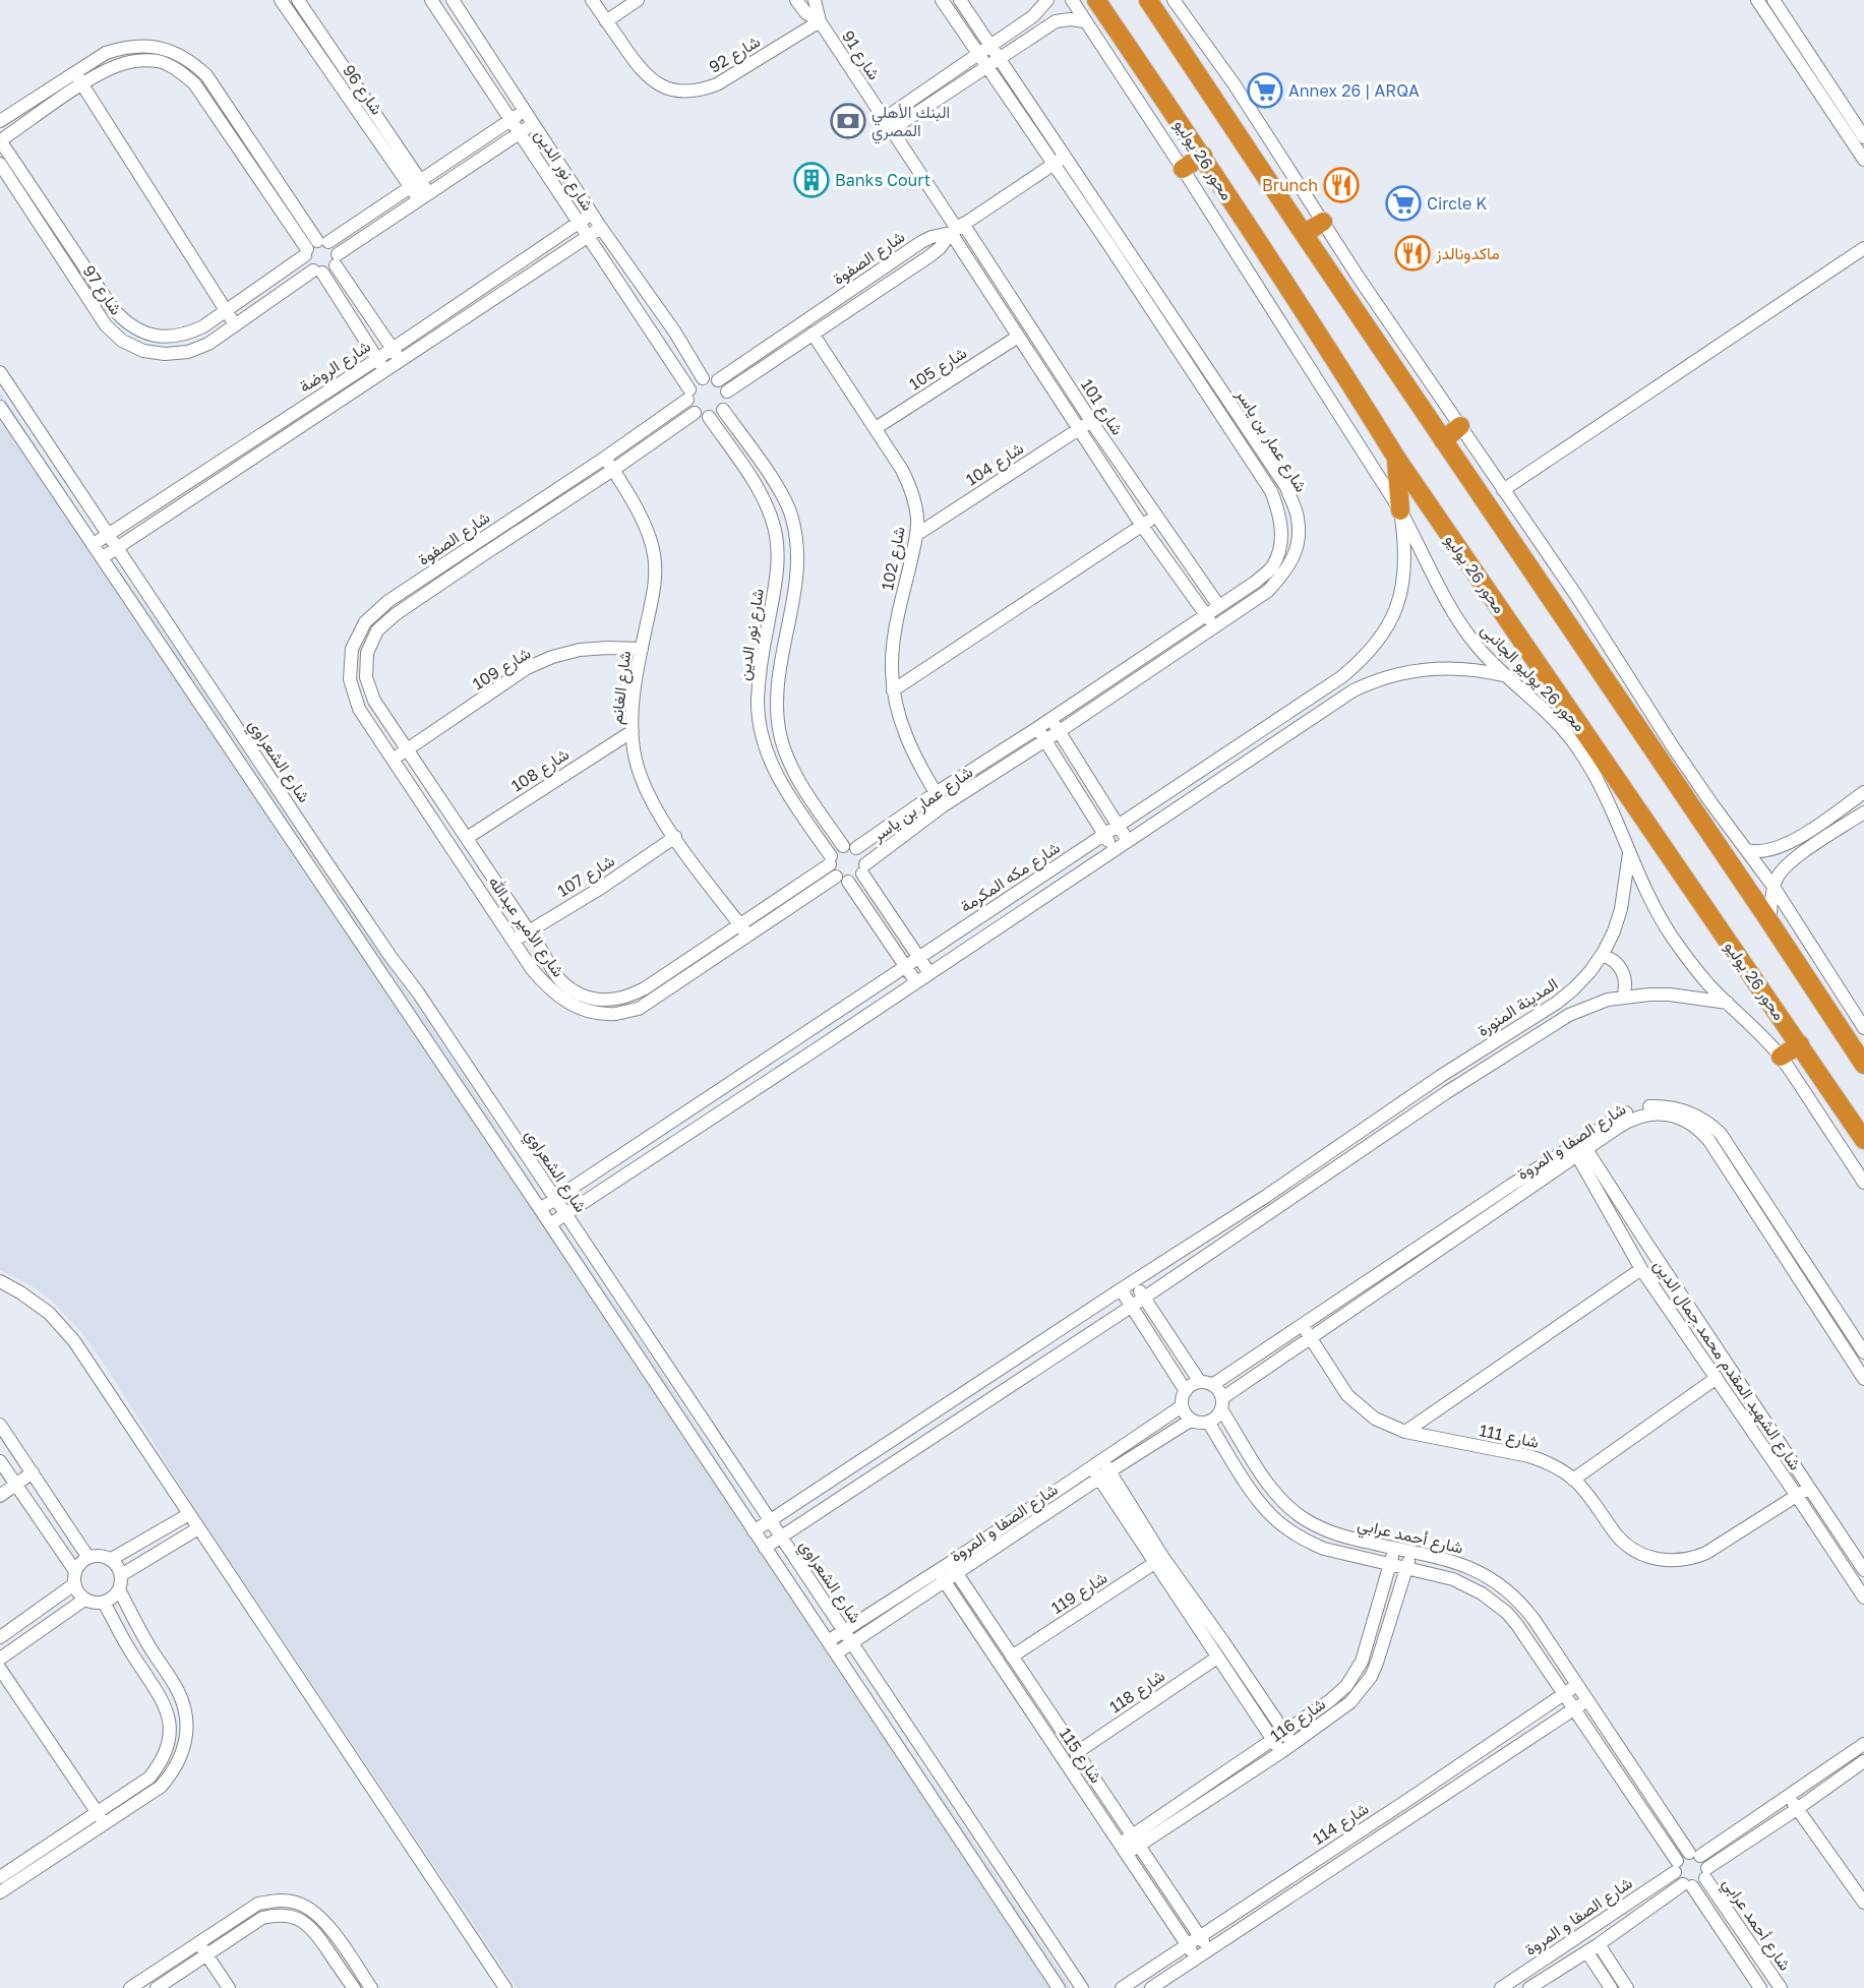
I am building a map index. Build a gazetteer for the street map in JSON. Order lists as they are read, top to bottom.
{
  "streets": {
    "highway": ["محور 26 يوليو"],
    "street": [
      "شارع 92",
      "شارع 91",
      "شارع 96",
      "شارع نور الدين",
      "شارع الصفوة",
      "شارع 97",
      "شارع الروضة",
      "شارع 105",
      "شارع 101",
      "شارع عمار بن ياسر",
      "شارع 104",
      "شارع 102",
      "شارع 109",
      "محور 26 يوليو الجانبى",
      "شارع الغانم",
      "شارع الشعراوي",
      "شارع 108",
      "شارع 107",
      "شارع مكه المكرمة",
      "شارع الأمير عبدالله",
      "المدينة المنورة",
      "شارع الصفا و المروة",
      "شارع الشهيد المقدم محمد جمال الدين",
      "شارع 111",
      "شارع أحمد عرابي",
      "شارع 119",
      "شارع 118",
      "شارع 116",
      "شارع 115",
      "شارع 114"
    ]
  },
  "crossings": [
    ["شارع 92", "شارع 91"],
    ["شارع 91", "شارع الصفوة"],
    ["شارع 91", "شارع 101"],
    ["شارع 96", "شارع 97"],
    ["شارع نور الدين", "شارع الصفوة"],
    ["شارع نور الدين", "شارع 97"],
    ["شارع نور الدين", "شارع الروضة"],
    ["شارع نور الدين", "شارع عمار بن ياسر"],
    ["شارع نور الدين", "شارع الأمير عبدالله"],
    ["شارع الصفوة", "شارع 101"],
    ["شارع الصفوة", "شارع عمار بن ياسر"],
    ["شارع الصفوة", "شارع 102"],
    ["شارع الصفوة", "شارع 109"],
    ["شارع الصفوة", "شارع الغانم"],
    ["شارع الصفوة", "شارع الأمير عبدالله"],
    ["شارع الروضة", "شارع الشعراوي"],
    ["شارع 105", "شارع 101"],
    ["شارع 105", "شارع 102"],
    ["شارع 101", "شارع عمار بن ياسر"],
    ["شارع 101", "شارع 104"],
    ["شارع عمار بن ياسر", "شارع 102"],
    ["شارع عمار بن ياسر", "شارع الأمير عبدالله"],
    ["شارع 104", "شارع 102"],
    ["شارع 109", "شارع الغانم"],
    ["شارع 109", "شارع الأمير عبدالله"],
    ["محور 26 يوليو الجانبى", "شارع مكه المكرمة"],
    ["محور 26 يوليو الجانبى", "المدينة المنورة"],
    ["شارع الغانم", "شارع 108"],
    ["شارع الغانم", "شارع 107"],
    ["شارع الغانم", "شارع الأمير عبدالله"],
    ["شارع الشعراوي", "شارع مكه المكرمة"],
    ["شارع الشعراوي", "المدينة المنورة"],
    ["شارع الشعراوي", "شارع الصفا و المروة"],
    ["شارع 108", "شارع الأمير عبدالله"],
    ["شارع 107", "شارع الأمير عبدالله"],
    ["شارع الصفا و المروة", "شارع الشهيد المقدم محمد جمال الدين"],
    ["شارع الصفا و المروة", "شارع 111"],
    ["شارع الصفا و المروة", "شارع أحمد عرابي"],
    ["شارع الصفا و المروة", "شارع 115"],
    ["شارع الشهيد المقدم محمد جمال الدين", "شارع 111"],
    ["شارع أحمد عرابي", "شارع 116"],
    ["شارع أحمد عرابي", "شارع 114"],
    ["شارع 119", "شارع 115"],
    ["شارع 118", "شارع 115"],
    ["شارع 116", "شارع 115"],
    ["شارع 115", "شارع 114"]
  ],
  "places": {
    "supermarket": ["Annex 26 | ARQA", "Circle K"],
    "bank": ["البنك الأهلي المصري"],
    "building": ["Banks Court"],
    "restaurant": ["Brunch", "ماكدونالدز"]
  }
}
